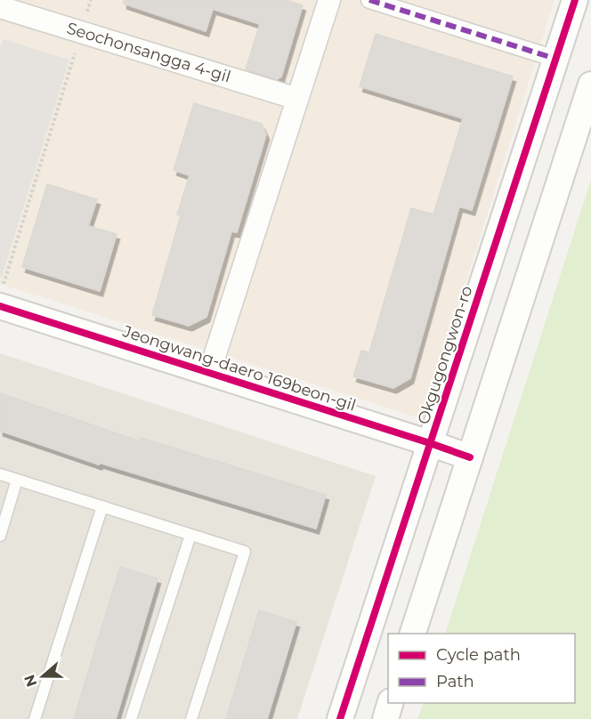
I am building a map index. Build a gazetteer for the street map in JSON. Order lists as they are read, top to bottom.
{
  "streets": {
    "street": ["Seochonsangga 4-gil", "Okgugongwon-ro", "Jeongwang-daero 169beon-gil"]
  },
  "crossings": [
    ["Okgugongwon-ro", "Jeongwang-daero 169beon-gil"]
  ],
  "legend": ["Cycle path", "Path"],
  "north": "left"
}
